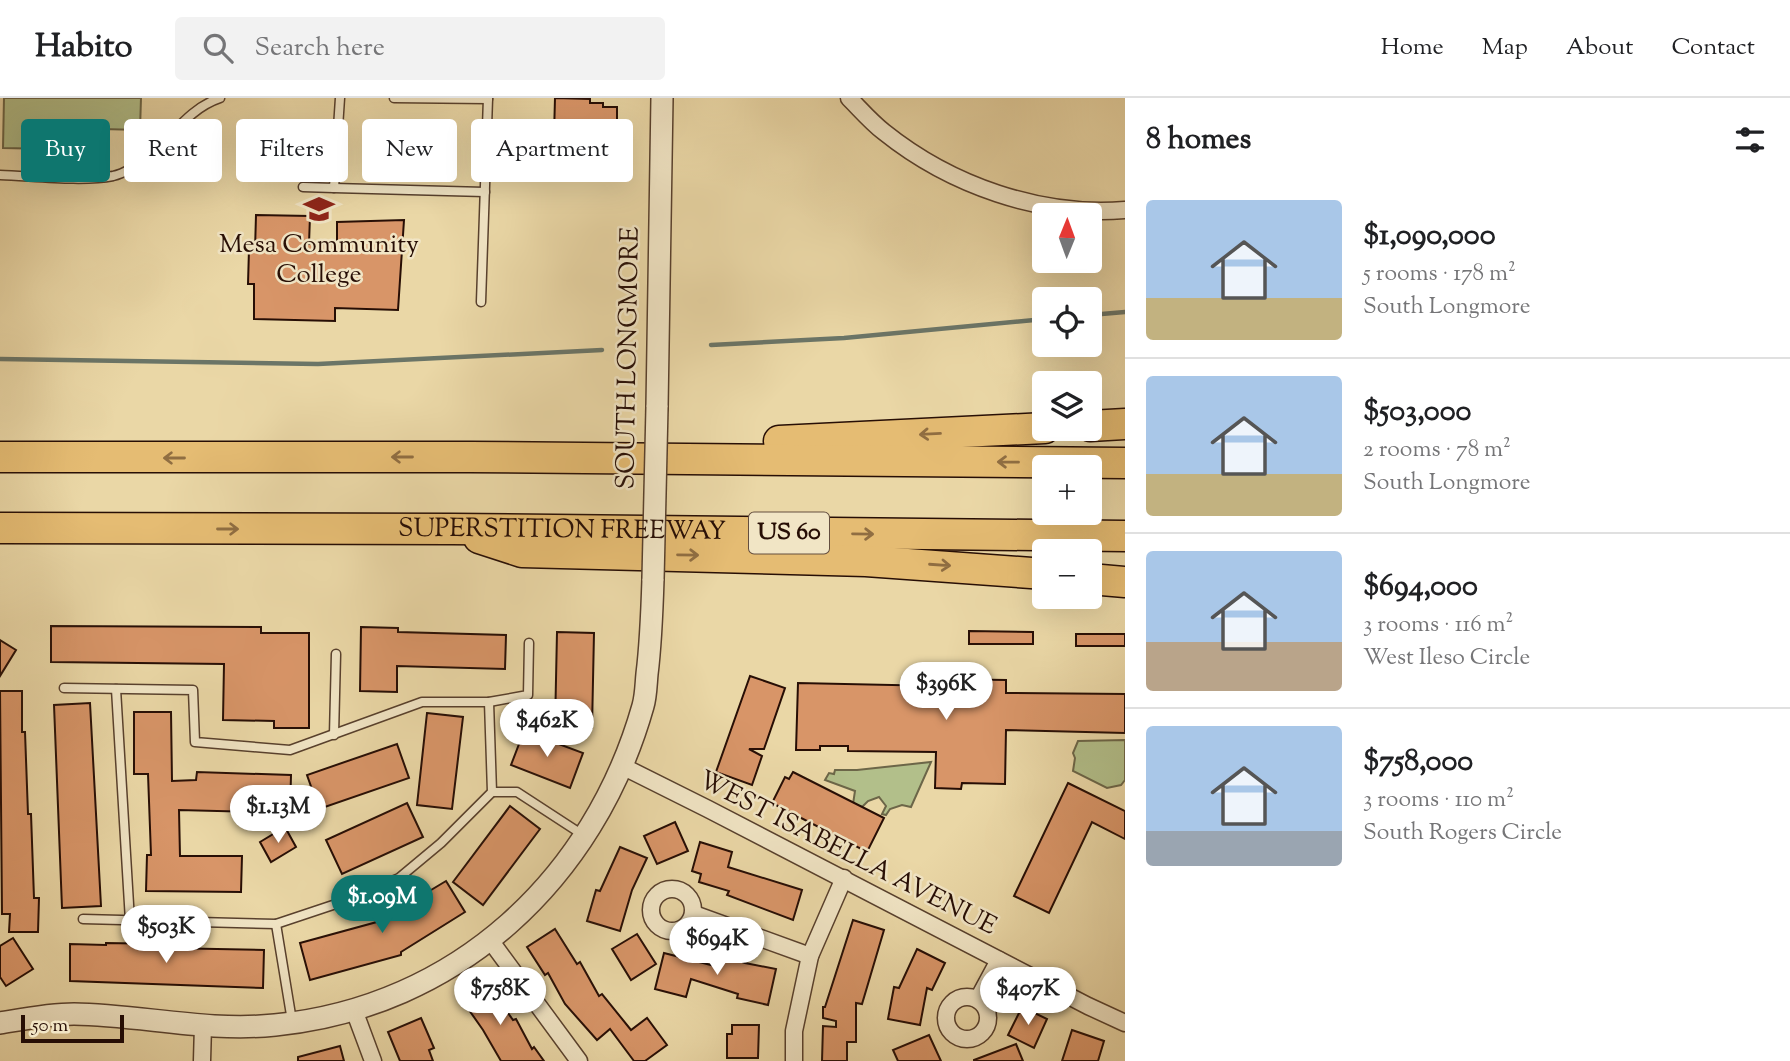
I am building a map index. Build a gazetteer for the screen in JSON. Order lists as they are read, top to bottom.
{
  "streets": {
    "highway": ["SUPERSTITION FREEWAY", "US 60"],
    "street": ["SOUTH LONGMORE", "WEST ISABELLA AVENUE"]
  },
  "crossings": [
    ["SOUTH LONGMORE", "WEST ISABELLA AVENUE"]
  ],
  "places": {
    "school or university": ["Mesa Community College"]
  },
  "scale_bar": "50 m",
  "north": "top",
  "page": {
    "header": "Habito",
    "search": "Search here",
    "nav": [
      "Home",
      "Map",
      "About",
      "Contact"
    ],
    "heading": "8 homes",
    "chip": [
      "Buy",
      "Rent",
      "Filters",
      "New",
      "Apartment"
    ],
    "list": [
      {
        "name": "$1,090,000",
        "note": "5 rooms · 178 m² · South Longmore"
      },
      {
        "name": "$503,000",
        "note": "2 rooms · 78 m² · South Longmore"
      },
      {
        "name": "$694,000",
        "note": "3 rooms · 116 m² · West Ileso Circle"
      },
      {
        "name": "$758,000",
        "note": "3 rooms · 110 m² · South Rogers Circle"
      }
    ],
    "map_buttons": ["+", "−"],
    "price": [
      "$396K",
      "$462K",
      "$1.13M",
      "$1.09M",
      "$503K",
      "$694K",
      "$758K",
      "$407K"
    ],
    "scale": "50 m"
  }
}
